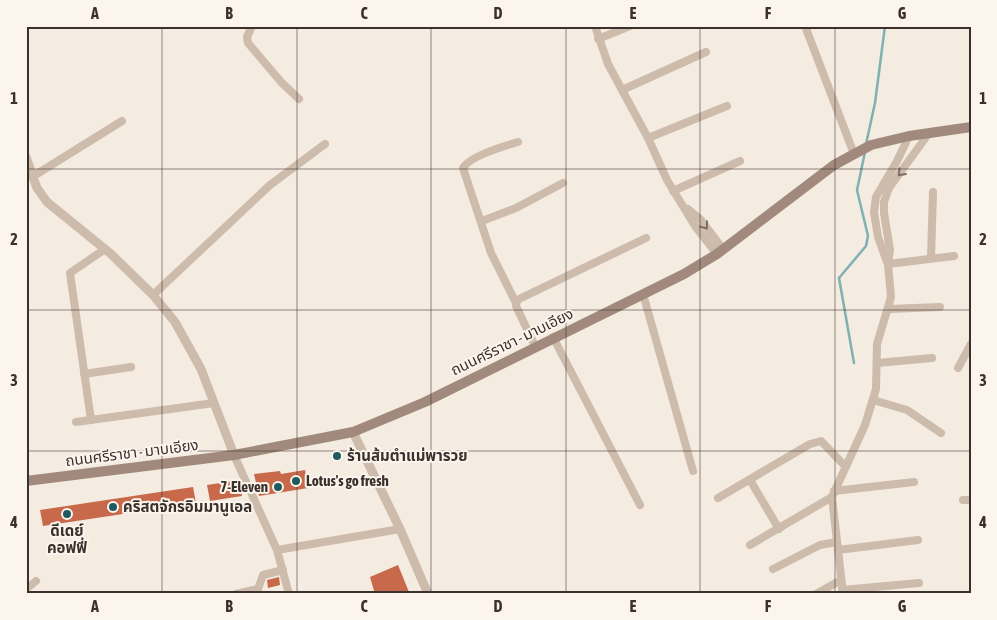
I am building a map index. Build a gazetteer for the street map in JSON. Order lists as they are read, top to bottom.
{
  "streets": {
    "main road": ["ถนนศรีราชา - มาบเอียง"]
  },
  "places": [
    "ร้านส้มตำแม่พารวย",
    "Lotus's go fresh",
    "7-Eleven",
    "คริสตจักรอิมมานูเอล",
    "ดีเดย์ คอฟฟี่"
  ],
  "grid": {
    "columns": [
      "A",
      "B",
      "C",
      "D",
      "E",
      "F",
      "G"
    ],
    "rows": [
      "1",
      "2",
      "3",
      "4"
    ]
  }
}
